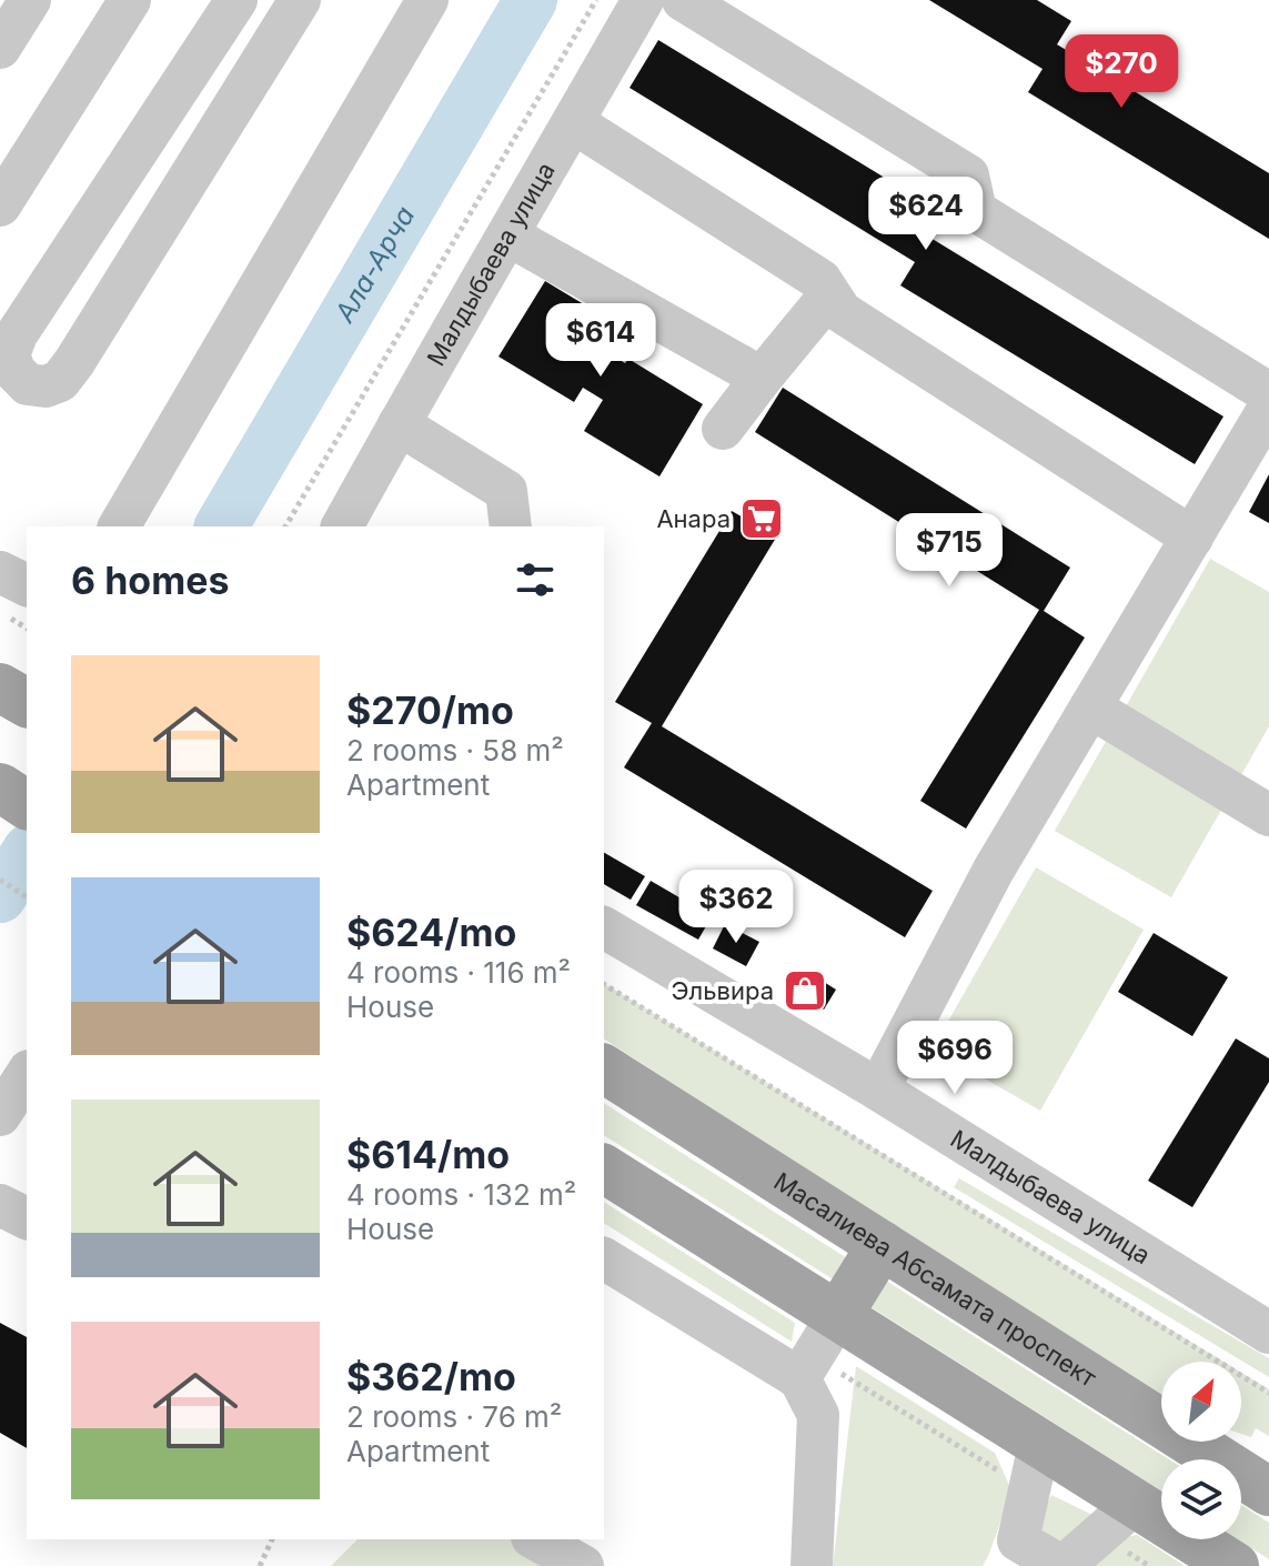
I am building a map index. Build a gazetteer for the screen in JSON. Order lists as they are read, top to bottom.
{
  "streets": {
    "main road": ["Масалиева Абсамата проспект"],
    "street": ["Малдыбаева улица"]
  },
  "water": ["Ала-Арча"],
  "places": {
    "supermarket": ["Анара"],
    "shop": ["Эльвира"]
  },
  "north": "top right",
  "page": {
    "price": [
      "$270",
      "$624",
      "$614",
      "$715",
      "$362",
      "$696"
    ],
    "heading": "6 homes",
    "list": [
      {
        "name": "$270/mo",
        "note": "2 rooms · 58 m² · Apartment"
      },
      {
        "name": "$624/mo",
        "note": "4 rooms · 116 m² · House"
      },
      {
        "name": "$614/mo",
        "note": "4 rooms · 132 m² · House"
      },
      {
        "name": "$362/mo",
        "note": "2 rooms · 76 m² · Apartment"
      }
    ]
  }
}
